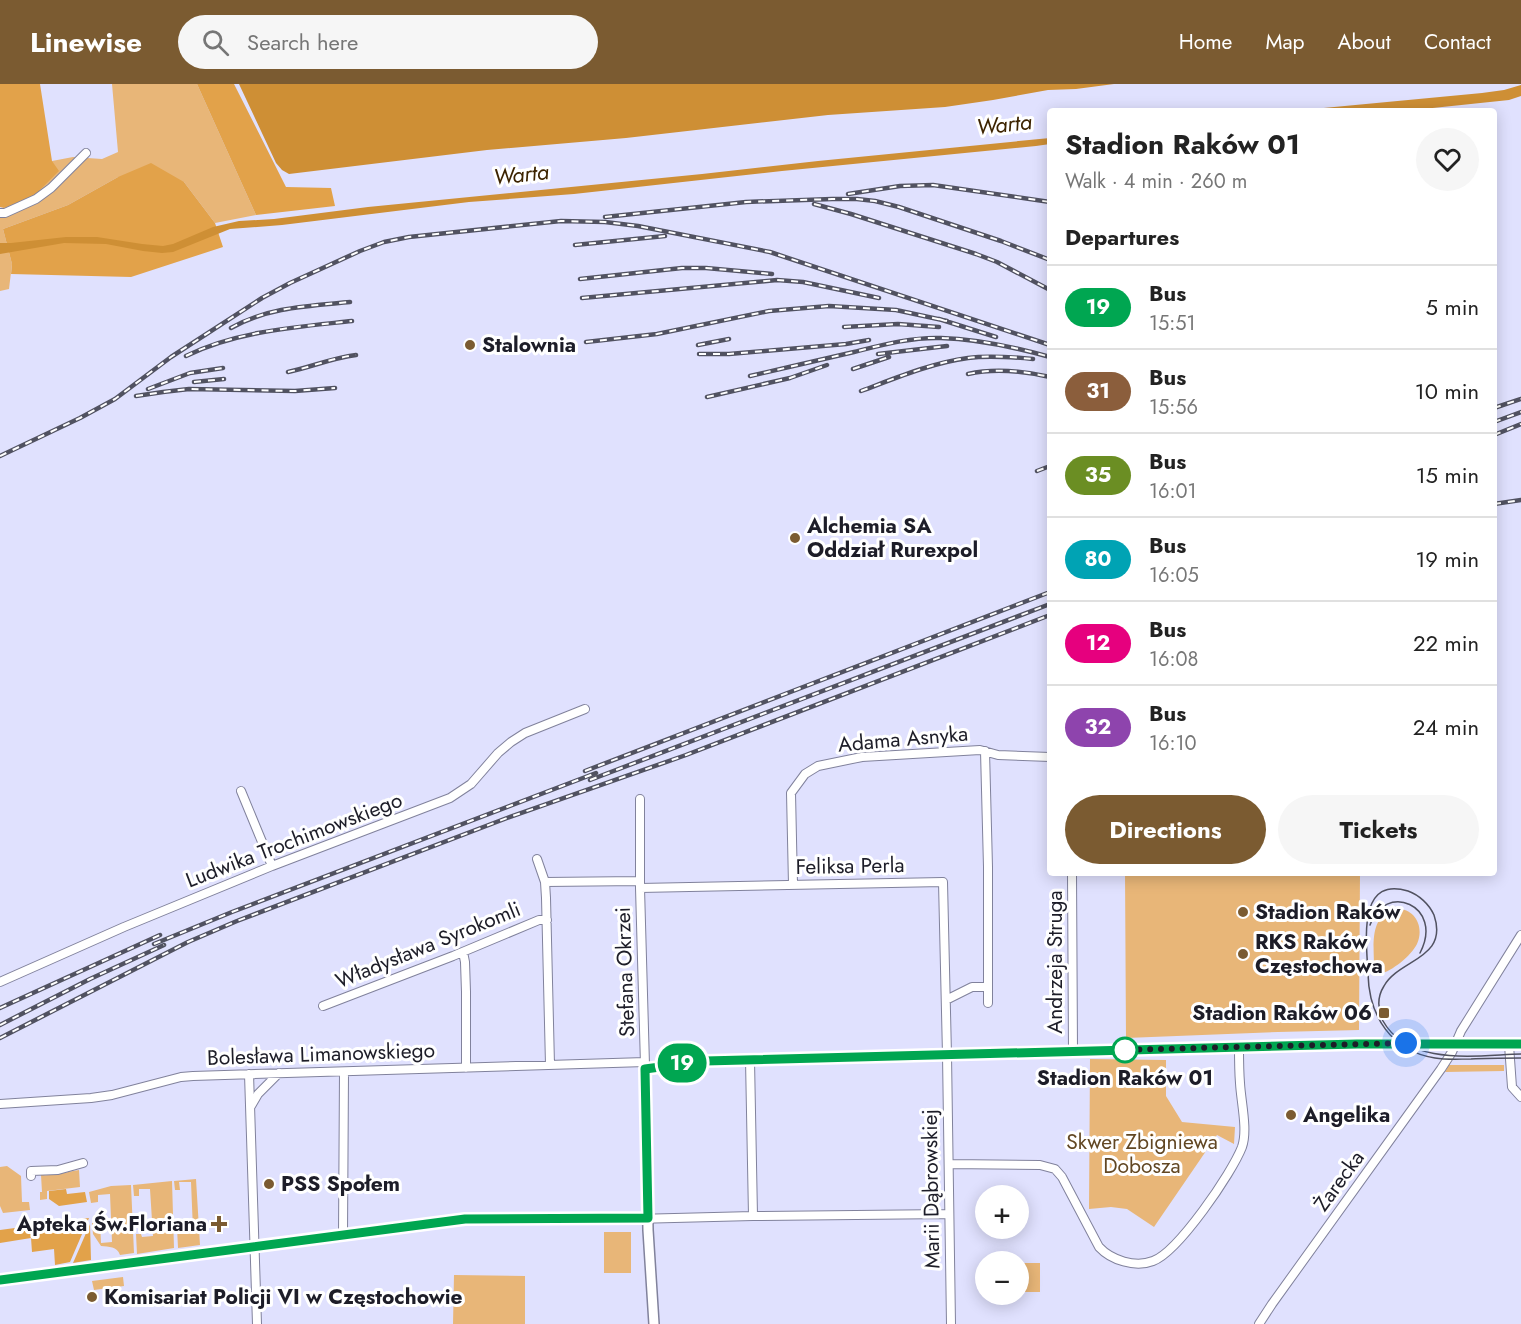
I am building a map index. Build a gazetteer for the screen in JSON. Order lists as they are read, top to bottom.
{
  "streets": {
    "street": [
      "Adama Asnyka",
      "Ludwika Trochimowskiego",
      "Feliksa Perla",
      "Władysława Syrokomli",
      "Andrzeja Struga",
      "Stefana Okrzei",
      "Bolesława Limanowskiego",
      "Żarecka",
      "Marii Dąbrowskiej"
    ]
  },
  "crossings": [
    ["Adama Asnyka", "Feliksa Perla"],
    ["Feliksa Perla", "Stefana Okrzei"],
    ["Feliksa Perla", "Bolesława Limanowskiego"],
    ["Feliksa Perla", "Marii Dąbrowskiej"],
    ["Andrzeja Struga", "Bolesława Limanowskiego"],
    ["Stefana Okrzei", "Bolesława Limanowskiego"],
    ["Bolesława Limanowskiego", "Żarecka"],
    ["Bolesława Limanowskiego", "Marii Dąbrowskiej"]
  ],
  "water": ["Warta"],
  "parks": ["Skwer Zbigniewa Dobosza"],
  "places": {
    "other": [
      "Stalownia",
      "Alchemia SA Oddział Rurexpol",
      "Stadion Raków",
      "RKS Raków Częstochowa",
      "Stadion Raków 01",
      "Angelika",
      "PSS Społem",
      "Komisariat Policji VI w Częstochowie"
    ],
    "transit": ["Stadion Raków 06"],
    "health": ["Apteka Św.Floriana"]
  },
  "lines": ["bus line 19"],
  "page": {
    "header": "Linewise",
    "search": "Search here",
    "nav": [
      "Home",
      "Map",
      "About",
      "Contact"
    ],
    "on_map": "19",
    "heading": [
      ["Stadion Raków 01", "Walk · 4 min · 260 m"],
      "Departures"
    ],
    "list": [
      {
        "mark": "19",
        "name": "Bus",
        "note": "15:51",
        "value": "5 min"
      },
      {
        "mark": "31",
        "name": "Bus",
        "note": "15:56",
        "value": "10 min"
      },
      {
        "mark": "35",
        "name": "Bus",
        "note": "16:01",
        "value": "15 min"
      },
      {
        "mark": "80",
        "name": "Bus",
        "note": "16:05",
        "value": "19 min"
      },
      {
        "mark": "12",
        "name": "Bus",
        "note": "16:08",
        "value": "22 min"
      },
      {
        "mark": "32",
        "name": "Bus",
        "note": "16:10",
        "value": "24 min"
      }
    ],
    "buttons": ["Directions", "Tickets"],
    "map_buttons": ["+", "−"]
  }
}
